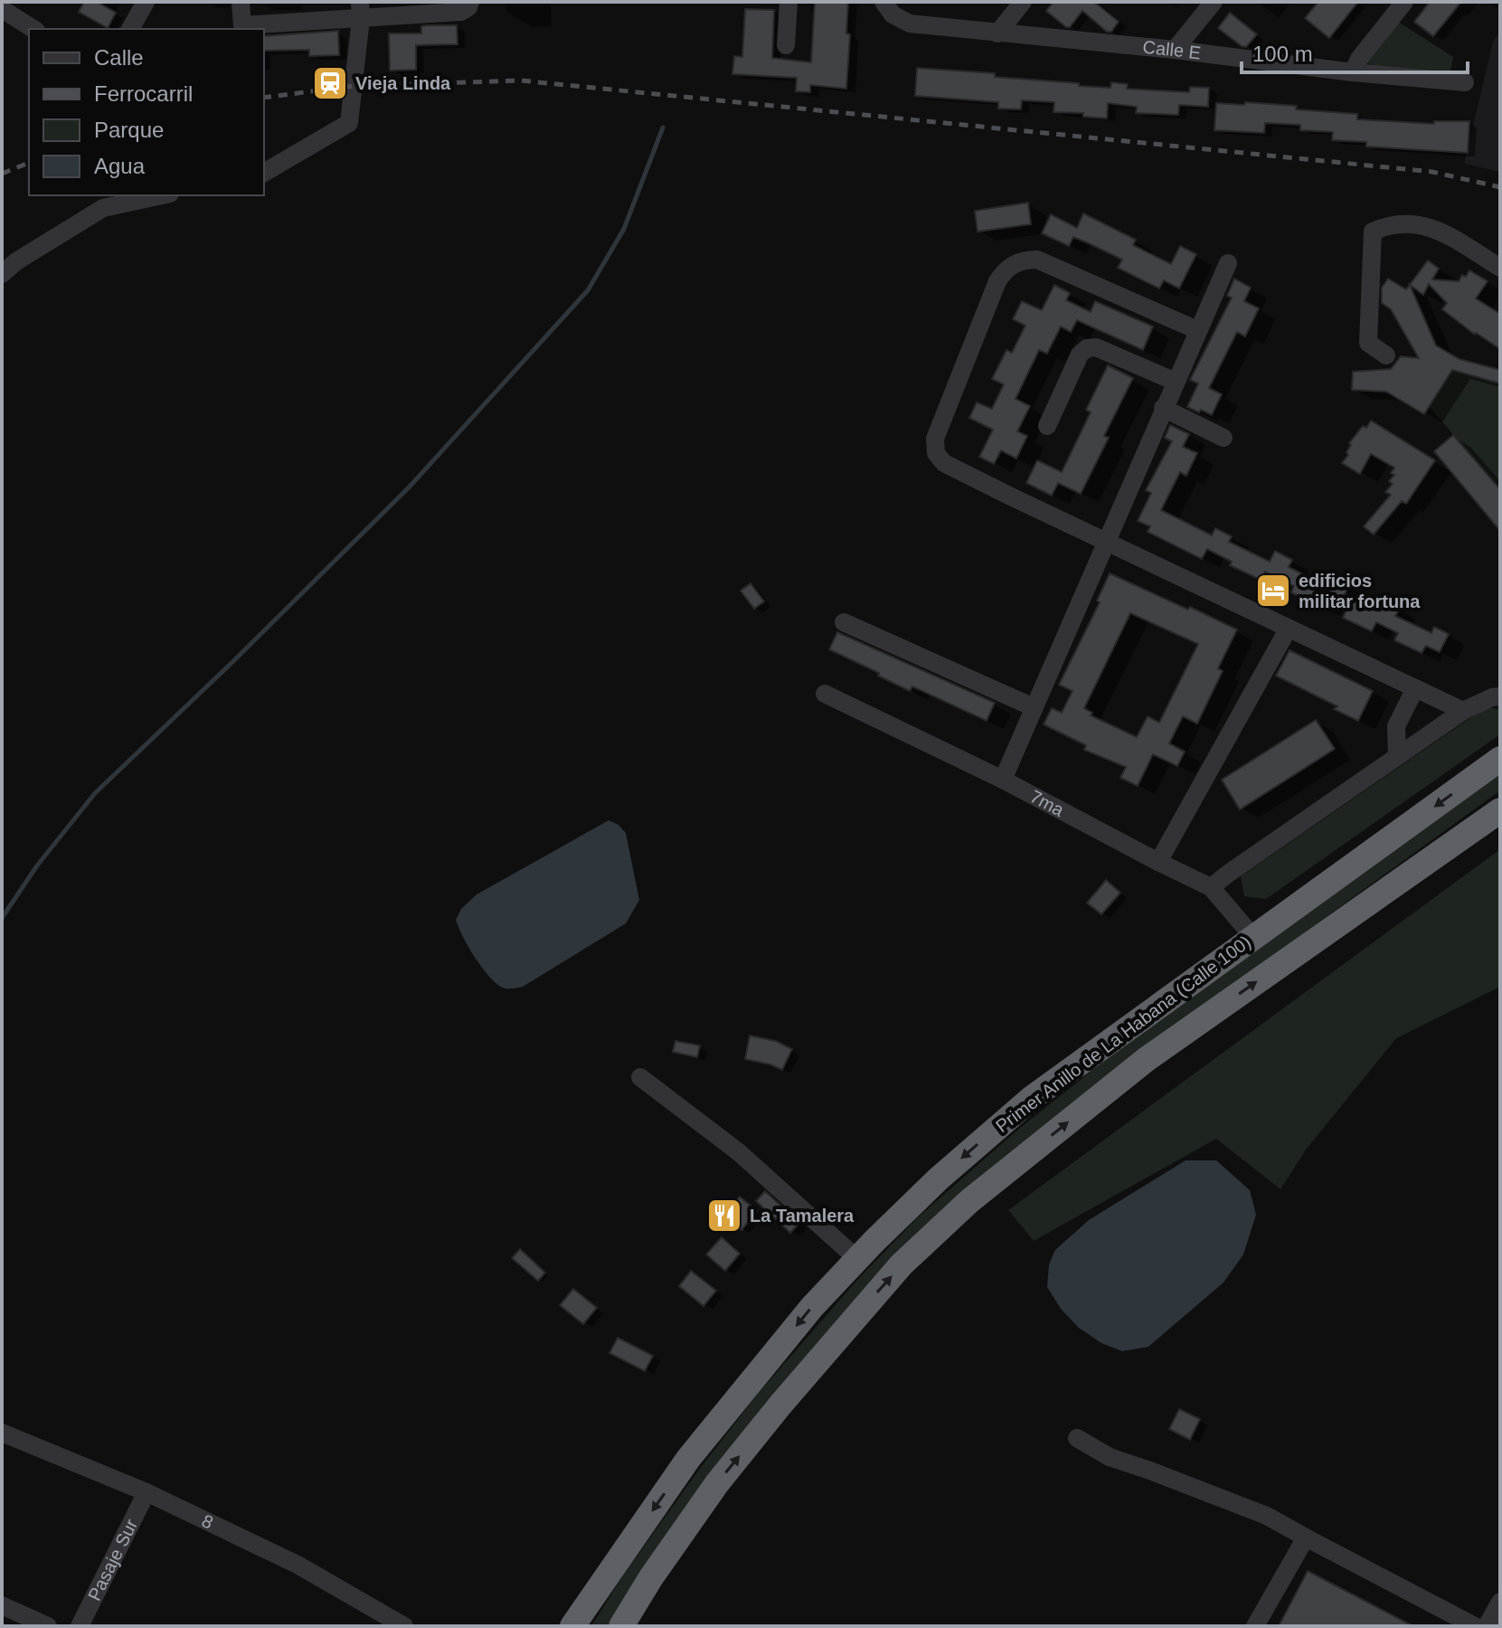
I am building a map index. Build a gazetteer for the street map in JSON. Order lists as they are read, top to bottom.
{
  "streets": {
    "highway": ["Primer Anillo de La Habana (Calle 100)"],
    "street": [
      "Calle E",
      "7ma",
      "8",
      "Pasaje Sur"
    ]
  },
  "crossings": [
    ["7ma", "Primer Anillo de La Habana (Calle 100)"],
    ["8", "Pasaje Sur"]
  ],
  "places": {
    "station": ["Vieja Linda"],
    "hotel": ["edificios militar fortuna"],
    "restaurant": ["La Tamalera"]
  },
  "legend": [
    "Calle",
    "Ferrocarril",
    "Parque",
    "Agua"
  ],
  "scale_bar": "100 m"
}
